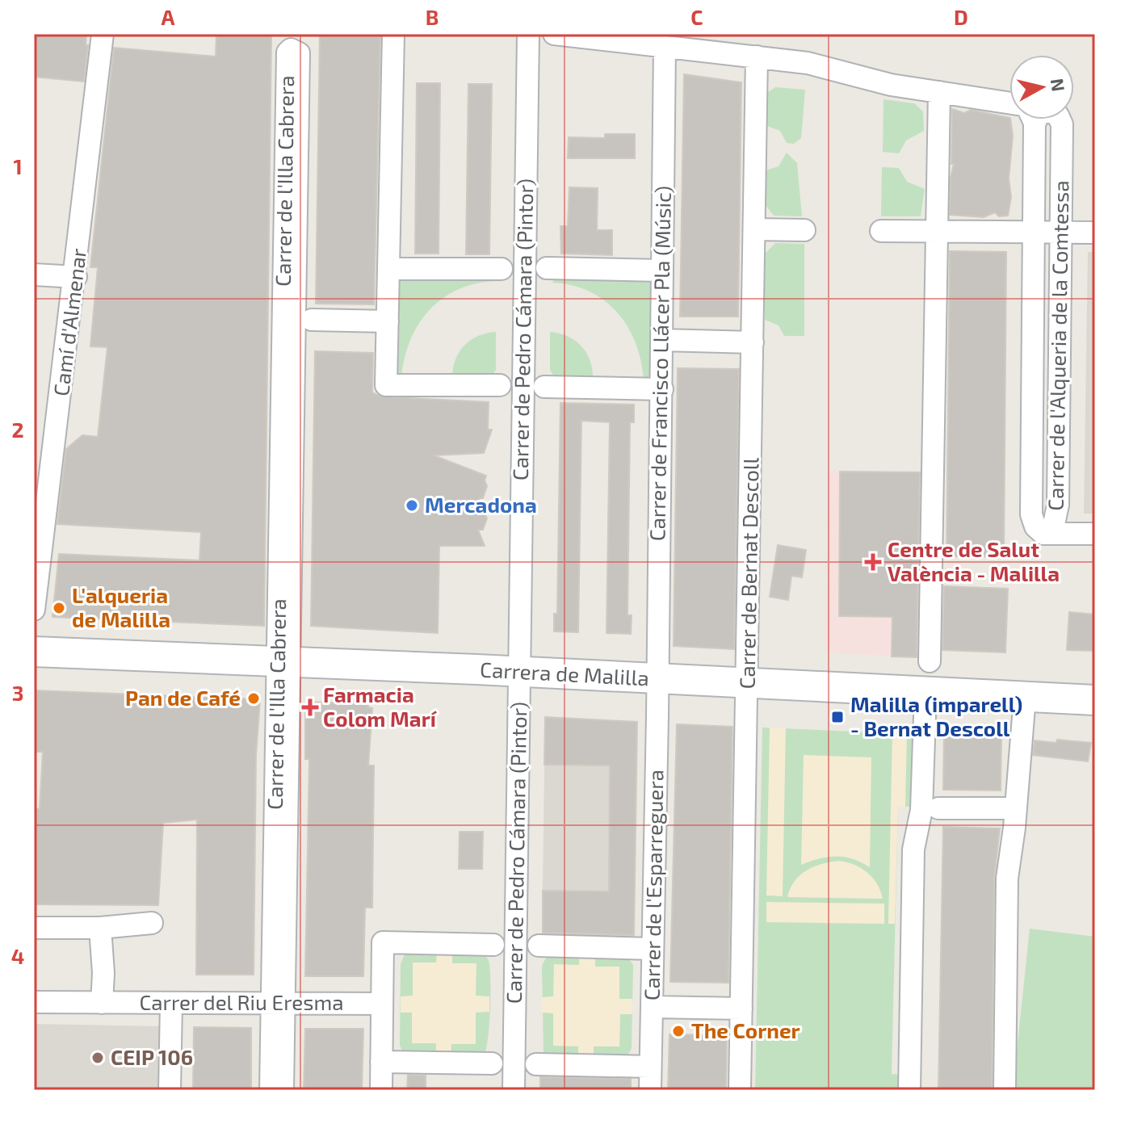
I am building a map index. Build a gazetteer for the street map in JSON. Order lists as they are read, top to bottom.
{
  "streets": {
    "street": [
      "Carrer de l'Illa Cabrera",
      "Camí d'Almenar",
      "Carrer de Pedro Cámara (Pintor)",
      "Carrer de l'Alqueria de la Comtessa",
      "Carrer de Francisco Llácer Pla (Músic)",
      "Carrer de Bernat Descoll",
      "Carrera de Malilla",
      "Carrer de l'Esparreguera",
      "Carrer del Riu Eresma"
    ]
  },
  "crossings": [
    ["Carrer de l'Illa Cabrera", "Carrera de Malilla"],
    ["Carrer de l'Illa Cabrera", "Carrer del Riu Eresma"],
    ["Carrer de Pedro Cámara (Pintor)", "Carrera de Malilla"],
    ["Carrer de Francisco Llácer Pla (Músic)", "Carrera de Malilla"],
    ["Carrer de Francisco Llácer Pla (Músic)", "Carrer de l'Esparreguera"],
    ["Carrer de Bernat Descoll", "Carrera de Malilla"],
    ["Carrera de Malilla", "Carrer de l'Esparreguera"]
  ],
  "places": {
    "other": [
      "Mercadona",
      "L'alqueria de Malilla",
      "Pan de Café",
      "The Corner",
      "CEIP 106"
    ],
    "health": ["Centre de Salut València - Malilla", "Farmacia Colom Marí"],
    "transit": ["Malilla (imparell) - Bernat Descoll"]
  },
  "north": "right",
  "grid": {
    "columns": [
      "A",
      "B",
      "C",
      "D"
    ],
    "rows": [
      "1",
      "2",
      "3",
      "4"
    ]
  }
}
